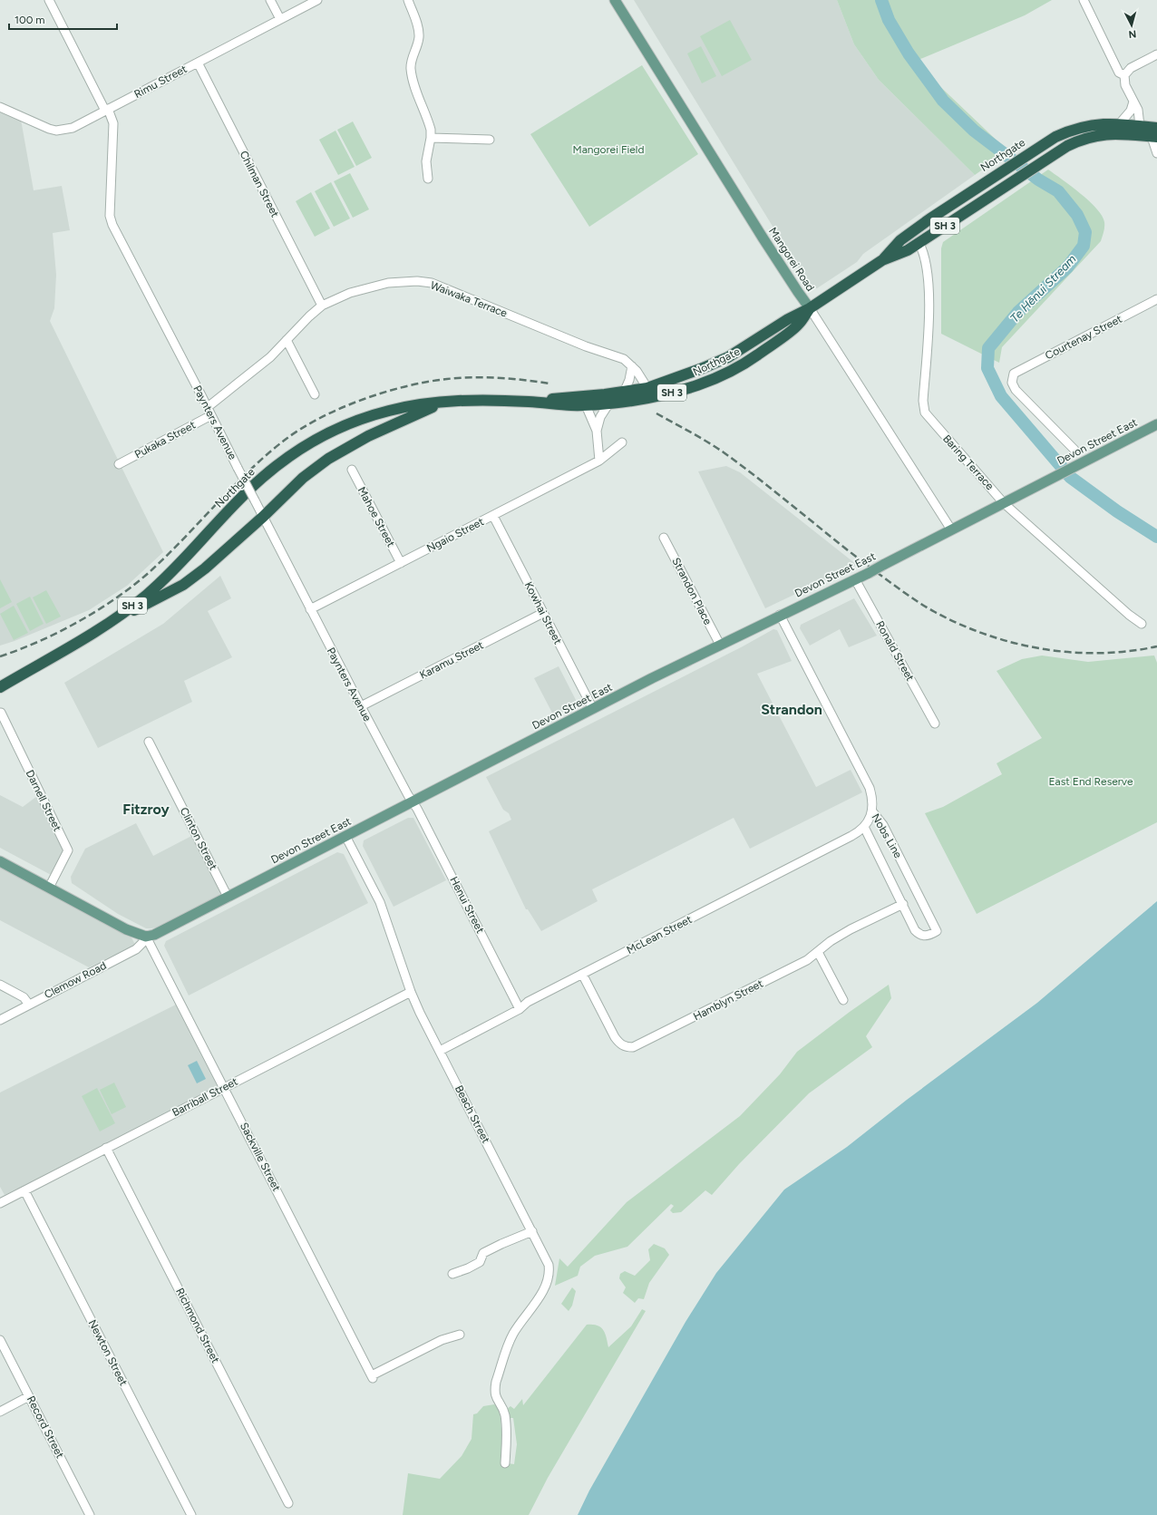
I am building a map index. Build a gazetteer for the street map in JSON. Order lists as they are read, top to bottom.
{
  "streets": {
    "highway": ["Northgate", "SH 3"],
    "main road": ["Mangorei Road", "Devon Street East"],
    "street": [
      "Rimu Street",
      "Chilman Street",
      "Waiwaka Terrace",
      "Courtenay Street",
      "Paynters Avenue",
      "Pukaka Street",
      "Baring Terrace",
      "Mahoe Street",
      "Ngaio Street",
      "Strandon Place",
      "Kowhai Street",
      "Ronald Street",
      "Karamu Street",
      "Darnell Street",
      "Nobs Line",
      "Clinton Street",
      "Henui Street",
      "McLean Street",
      "Clemow Road",
      "Hamblyn Street",
      "Barriball Street",
      "Beach Street",
      "Sackville Street",
      "Richmond Street",
      "Newton Street",
      "Record Street"
    ]
  },
  "crossings": [
    ["Rimu Street", "Chilman Street"],
    ["Rimu Street", "Paynters Avenue"],
    ["Northgate", "Mangorei Road"],
    ["Northgate", "Waiwaka Terrace"],
    ["Northgate", "Baring Terrace"],
    ["Chilman Street", "Waiwaka Terrace"],
    ["Mangorei Road", "Devon Street East"],
    ["Waiwaka Terrace", "Paynters Avenue"],
    ["Paynters Avenue", "Pukaka Street"],
    ["Paynters Avenue", "Devon Street East"],
    ["Paynters Avenue", "Ngaio Street"],
    ["Paynters Avenue", "Karamu Street"],
    ["Paynters Avenue", "Henui Street"],
    ["Devon Street East", "Baring Terrace"],
    ["Devon Street East", "Strandon Place"],
    ["Devon Street East", "Kowhai Street"],
    ["Devon Street East", "Ronald Street"],
    ["Devon Street East", "Nobs Line"],
    ["Devon Street East", "Clinton Street"],
    ["Devon Street East", "Henui Street"],
    ["Devon Street East", "Clemow Road"],
    ["Devon Street East", "Beach Street"],
    ["Devon Street East", "Sackville Street"],
    ["Mahoe Street", "Ngaio Street"],
    ["Ngaio Street", "Kowhai Street"],
    ["Kowhai Street", "Karamu Street"],
    ["Nobs Line", "McLean Street"],
    ["Nobs Line", "Hamblyn Street"],
    ["Henui Street", "McLean Street"],
    ["McLean Street", "Hamblyn Street"],
    ["McLean Street", "Beach Street"],
    ["Clemow Road", "Sackville Street"],
    ["Barriball Street", "Beach Street"],
    ["Barriball Street", "Sackville Street"],
    ["Barriball Street", "Richmond Street"],
    ["Barriball Street", "Newton Street"]
  ],
  "districts": ["Strandon", "Fitzroy"],
  "water": ["Te Hēnui Stream"],
  "parks": ["Mangorei Field", "East End Reserve"],
  "scale_bar": "100 m",
  "north": "bottom"
}
